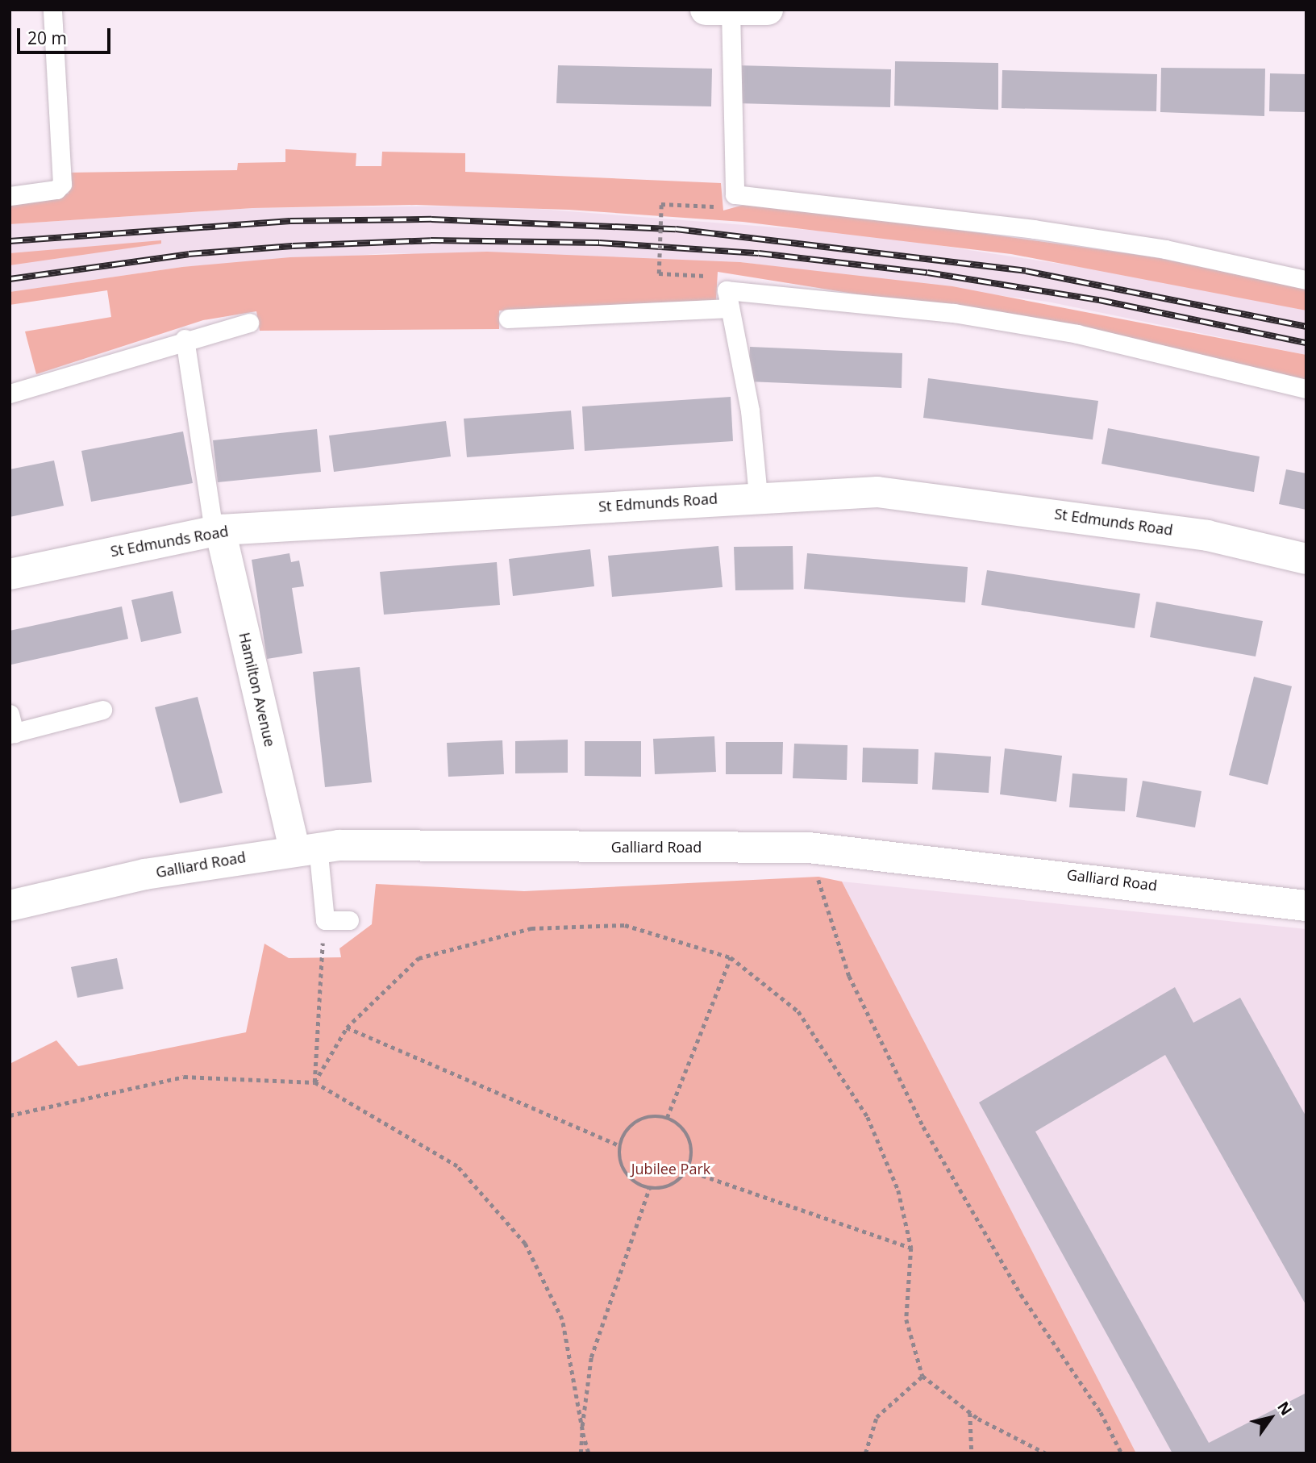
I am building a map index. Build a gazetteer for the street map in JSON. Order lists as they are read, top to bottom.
{
  "streets": {
    "street": ["St Edmunds Road", "Hamilton Avenue", "Galliard Road"]
  },
  "crossings": [
    ["St Edmunds Road", "Hamilton Avenue"],
    ["Hamilton Avenue", "Galliard Road"]
  ],
  "parks": ["Jubilee Park"],
  "scale_bar": "20 m",
  "north": "top right"
}
